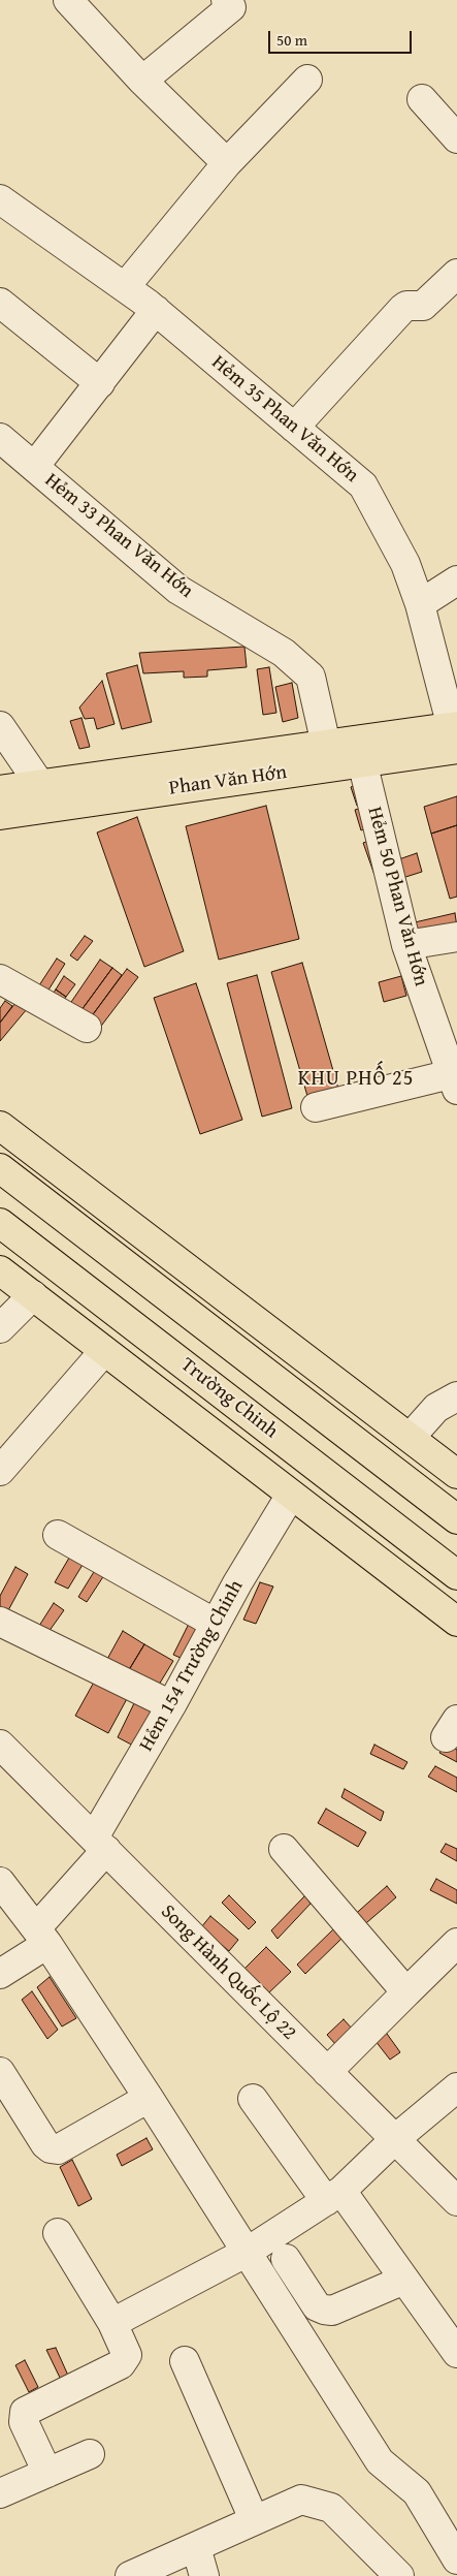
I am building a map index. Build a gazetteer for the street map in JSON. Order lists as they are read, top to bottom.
{
  "streets": {
    "main road": ["Phan Văn Hớn", "Trường Chinh"],
    "street": [
      "Hẻm 35 Phan Văn Hớn",
      "Hẻm 33 Phan Văn Hớn",
      "Hẻm 50 Phan Văn Hớn",
      "Hẻm 154 Trường Chinh",
      "Song Hành Quốc Lộ 22"
    ]
  },
  "crossings": [
    ["Hẻm 35 Phan Văn Hớn", "Phan Văn Hớn"],
    ["Hẻm 33 Phan Văn Hớn", "Phan Văn Hớn"],
    ["Phan Văn Hớn", "Hẻm 50 Phan Văn Hớn"],
    ["Trường Chinh", "Hẻm 154 Trường Chinh"],
    ["Hẻm 154 Trường Chinh", "Song Hành Quốc Lộ 22"]
  ],
  "districts": ["KHU PHỐ 25"],
  "scale_bar": "50 m"
}
